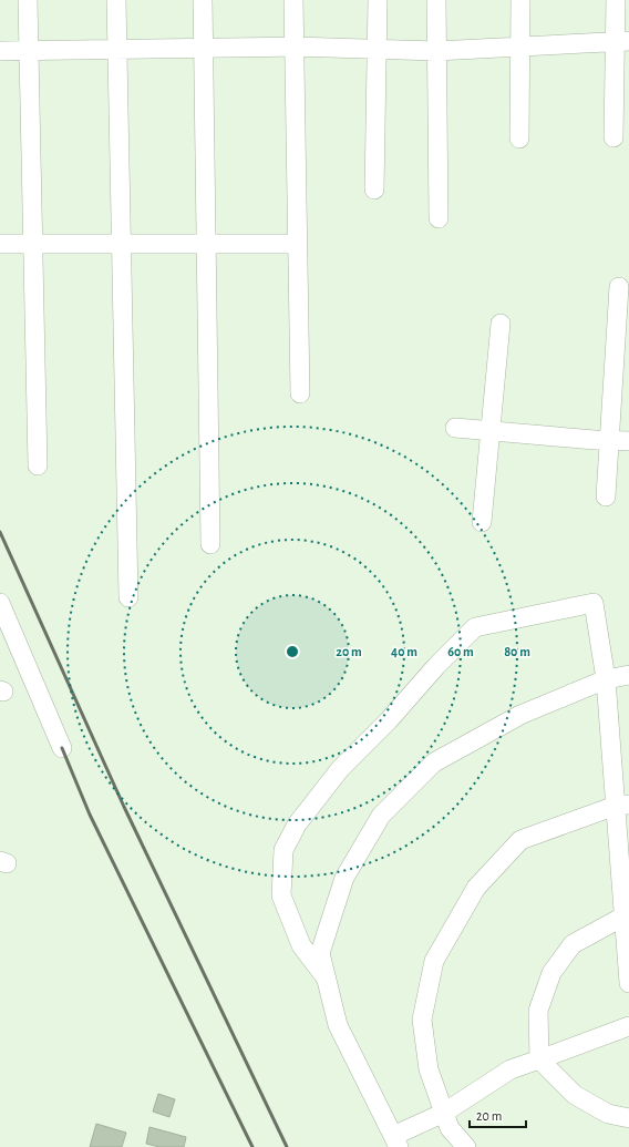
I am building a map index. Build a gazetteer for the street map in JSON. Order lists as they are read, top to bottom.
{
  "scale_bar": "20 m",
  "rings": [
    "20 m",
    "40 m",
    "60 m",
    "80 m"
  ]
}
